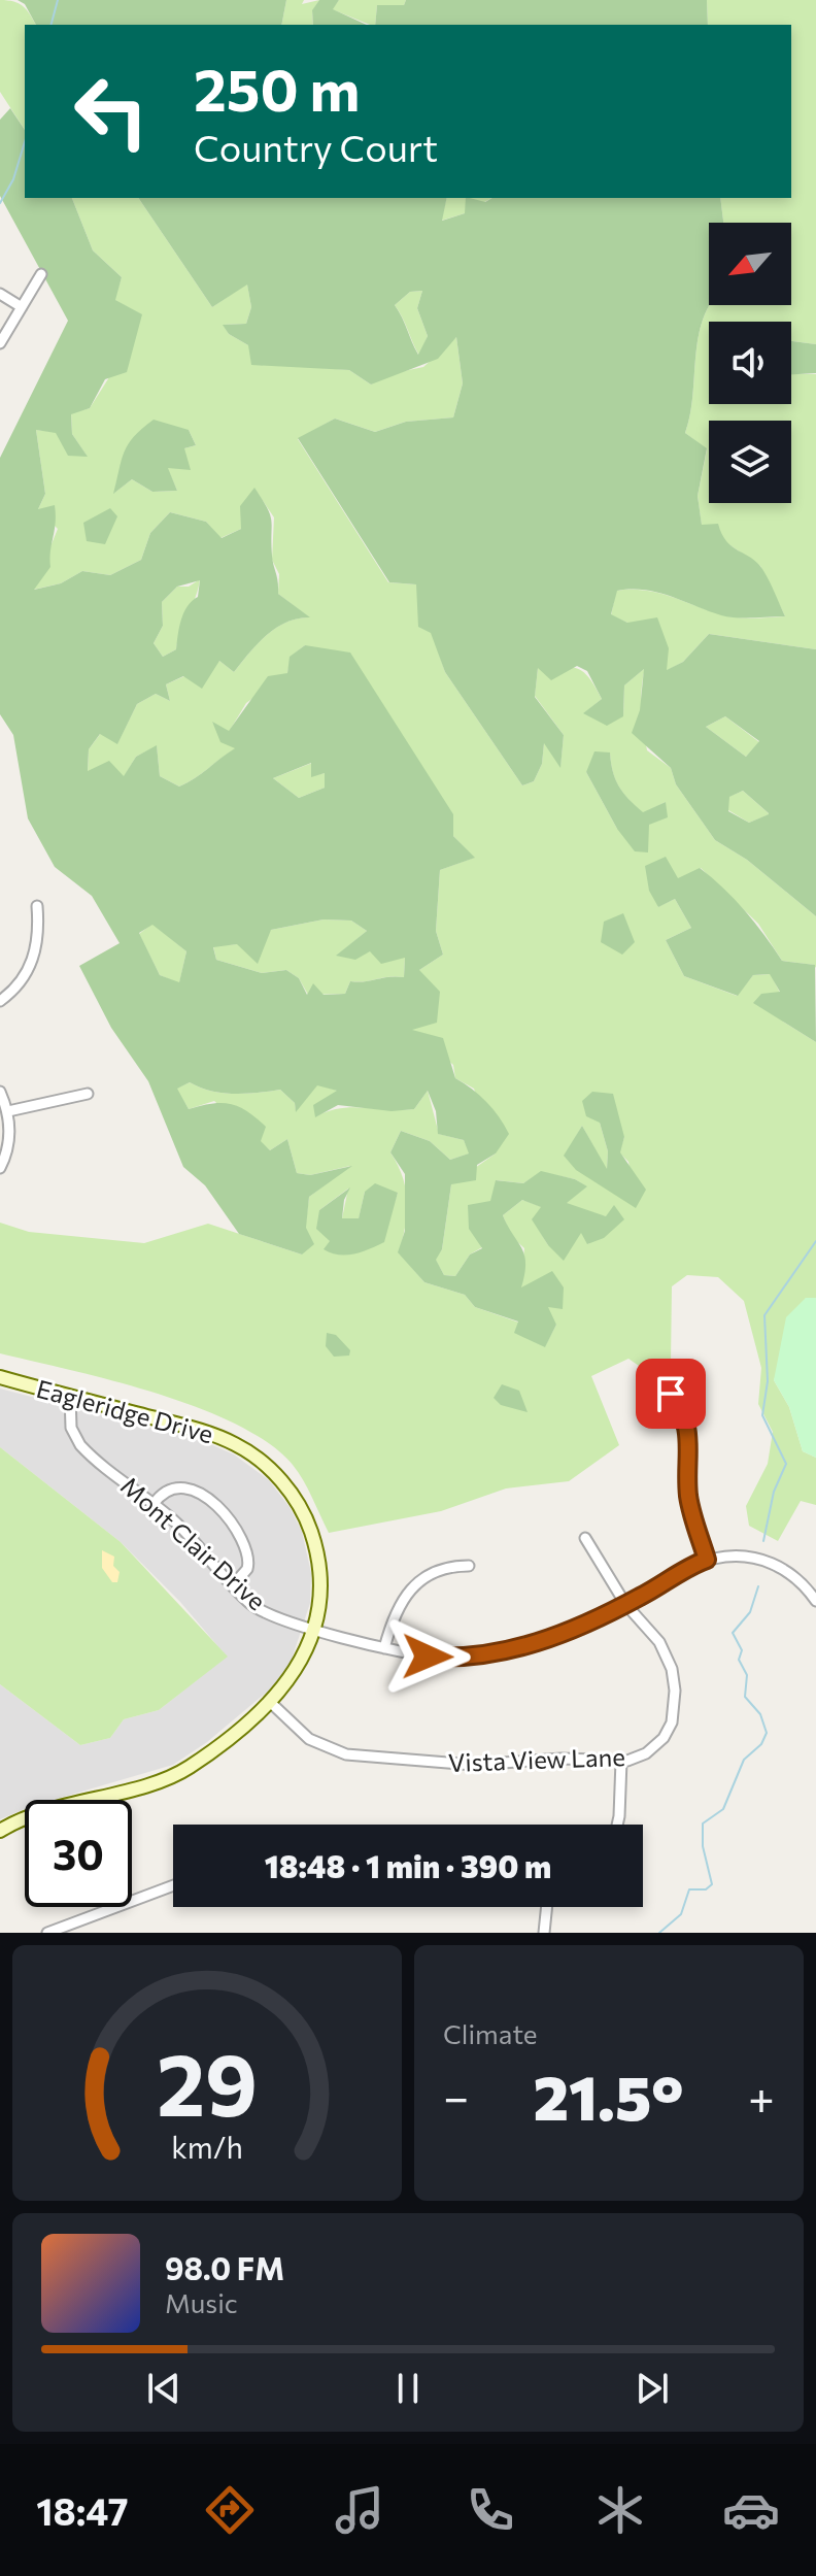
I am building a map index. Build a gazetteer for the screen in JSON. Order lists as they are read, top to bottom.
{
  "streets": {
    "main road": ["Eagleridge Drive"],
    "street": ["Mont Clair Drive", "Vista View Lane"]
  },
  "crossings": [
    ["Eagleridge Drive", "Mont Clair Drive"],
    ["Eagleridge Drive", "Vista View Lane"],
    ["Mont Clair Drive", "Vista View Lane"]
  ],
  "north": "bottom left",
  "page": {
    "turn": ["250 m", "Country Court"],
    "limit": "30",
    "trip": "18:48 · 1 min · 390 m",
    "tile": "Climate",
    "heat": ["−", "21.5°", "+"],
    "song": ["98.0 FM", "Music"],
    "tabs": "18:47",
    "gauge": ["29", "km/h"]
  }
}
